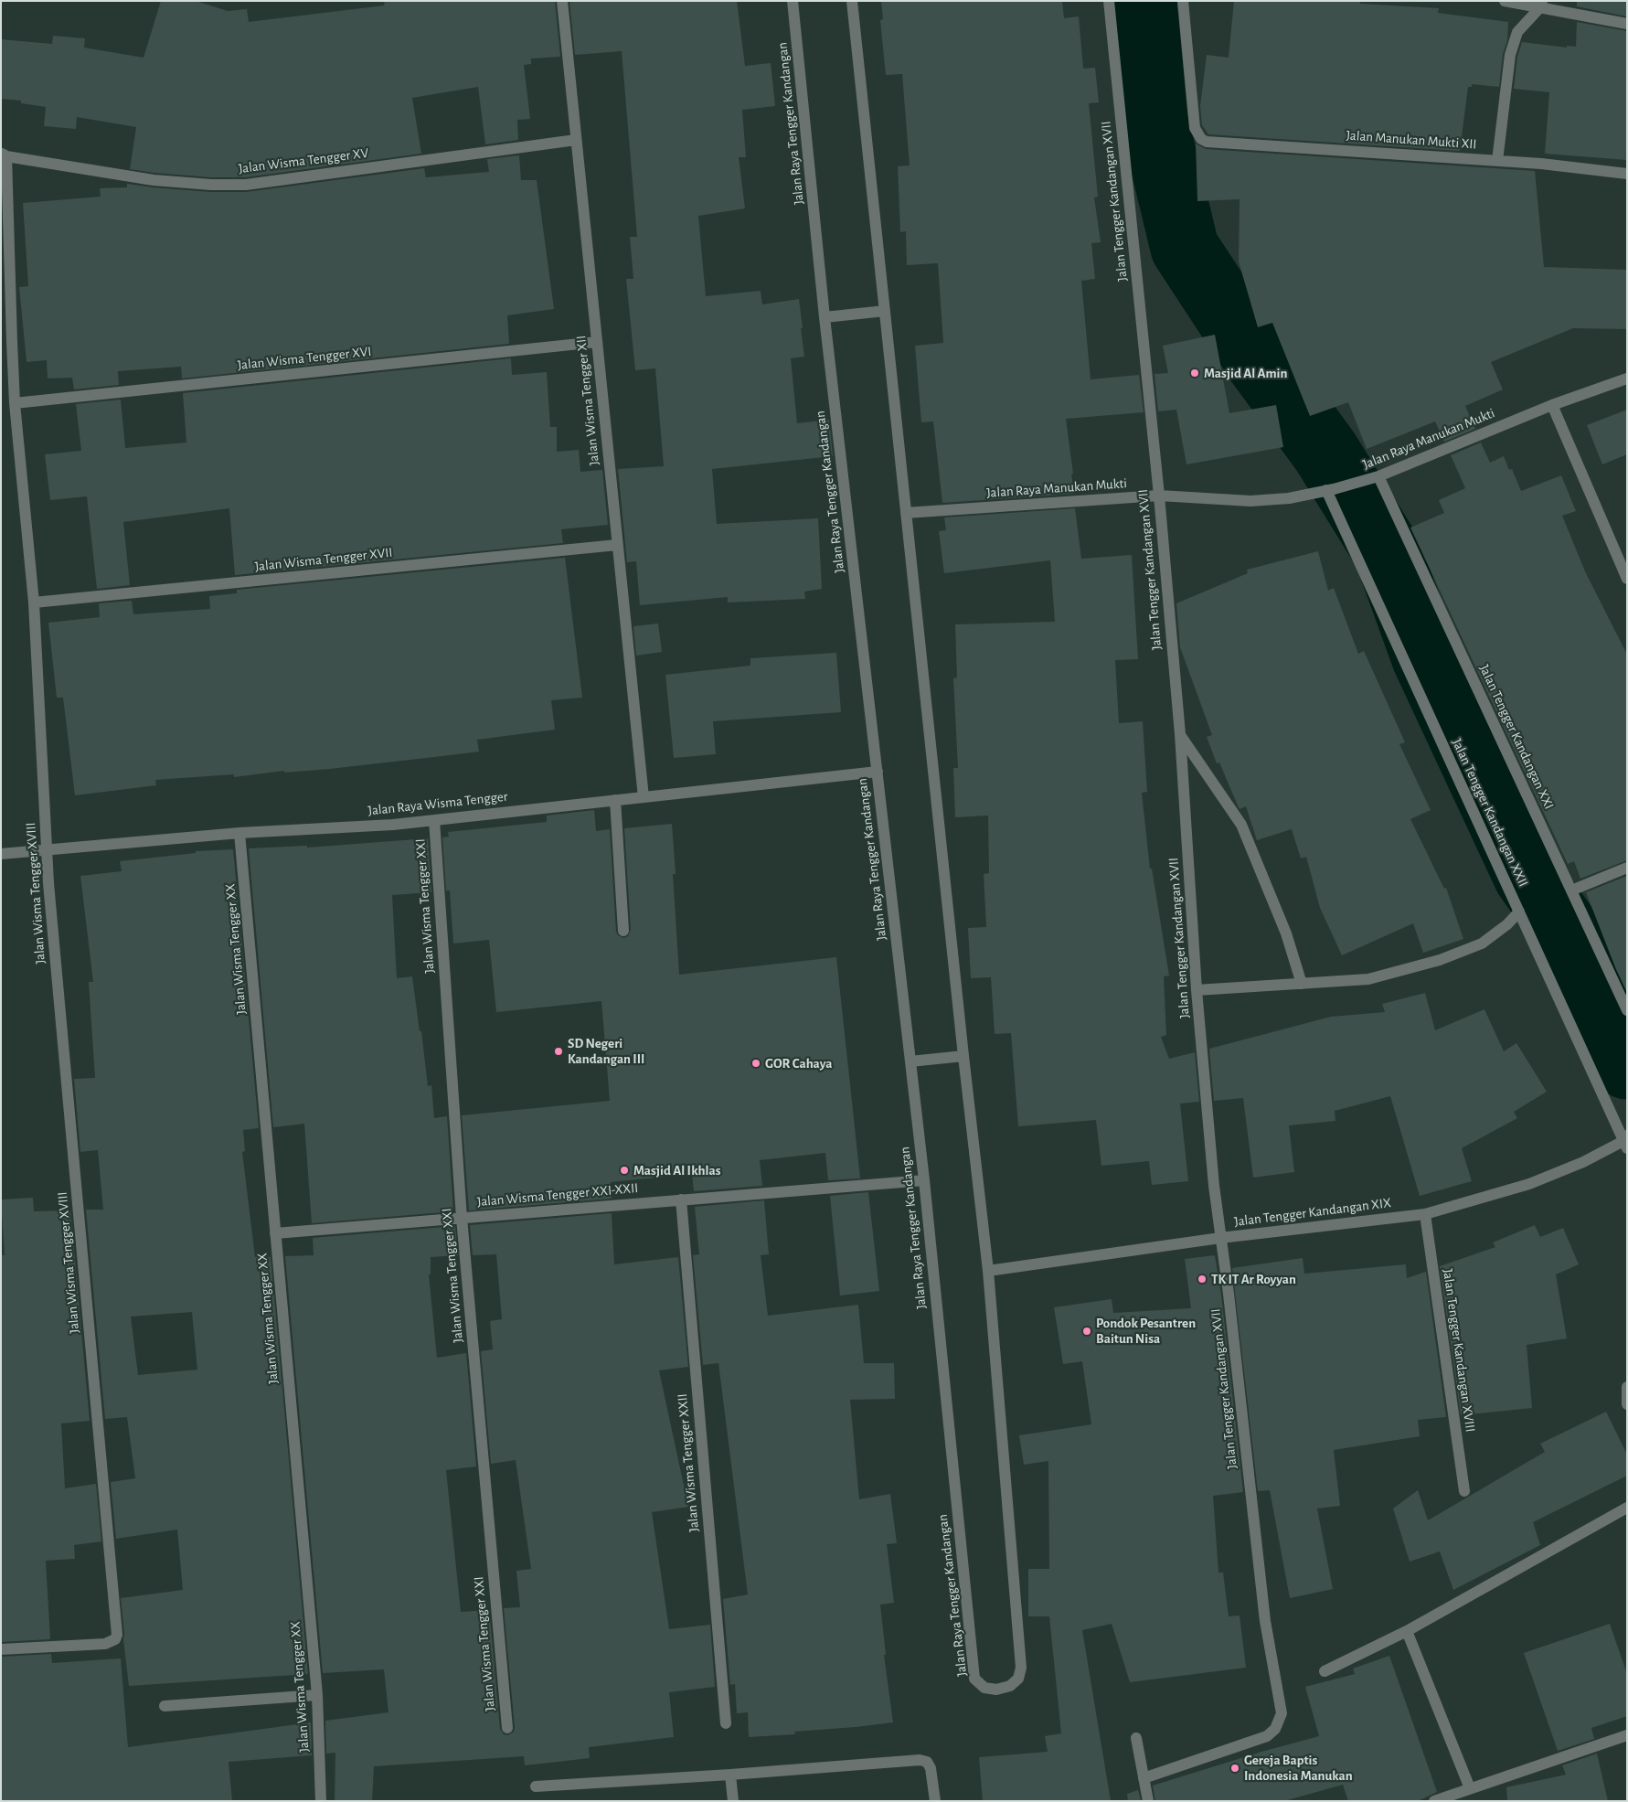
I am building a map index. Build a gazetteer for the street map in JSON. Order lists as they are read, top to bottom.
{
  "streets": {
    "street": [
      "Jalan Raya Tengger Kandangan",
      "Jalan Manukan Mukti XII",
      "Jalan Wisma Tengger XV",
      "Jalan Tengger Kandangan XVII",
      "Jalan Wisma Tengger XVI",
      "Jalan Wisma Tengger XII",
      "Jalan Raya Manukan Mukti",
      "Jalan Wisma Tengger XVII",
      "Jalan Tengger Kandangan XXI",
      "Jalan Raya Wisma Tengger",
      "Jalan Tengger Kandangan XXII",
      "Jalan Wisma Tengger XVIII",
      "Jalan Wisma Tengger XXI",
      "Jalan Wisma Tengger XX",
      "Jalan Wisma Tengger XXI-XXII",
      "Jalan Tengger Kandangan XIX",
      "Jalan Tengger Kandangan XVIII",
      "Jalan Wisma Tengger XXII"
    ]
  },
  "crossings": [
    ["Jalan Raya Tengger Kandangan", "Jalan Raya Manukan Mukti"],
    ["Jalan Raya Tengger Kandangan", "Jalan Raya Wisma Tengger"],
    ["Jalan Raya Tengger Kandangan", "Jalan Wisma Tengger XXI-XXII"],
    ["Jalan Raya Tengger Kandangan", "Jalan Tengger Kandangan XIX"],
    ["Jalan Wisma Tengger XV", "Jalan Wisma Tengger XII"],
    ["Jalan Wisma Tengger XV", "Jalan Wisma Tengger XVIII"],
    ["Jalan Tengger Kandangan XVII", "Jalan Raya Manukan Mukti"],
    ["Jalan Tengger Kandangan XVII", "Jalan Tengger Kandangan XIX"],
    ["Jalan Wisma Tengger XVI", "Jalan Wisma Tengger XII"],
    ["Jalan Wisma Tengger XVI", "Jalan Wisma Tengger XVIII"],
    ["Jalan Wisma Tengger XII", "Jalan Wisma Tengger XVII"],
    ["Jalan Wisma Tengger XII", "Jalan Raya Wisma Tengger"],
    ["Jalan Raya Manukan Mukti", "Jalan Tengger Kandangan XXI"],
    ["Jalan Raya Manukan Mukti", "Jalan Tengger Kandangan XXII"],
    ["Jalan Wisma Tengger XVII", "Jalan Wisma Tengger XVIII"],
    ["Jalan Raya Wisma Tengger", "Jalan Wisma Tengger XVIII"],
    ["Jalan Raya Wisma Tengger", "Jalan Wisma Tengger XXI"],
    ["Jalan Raya Wisma Tengger", "Jalan Wisma Tengger XX"],
    ["Jalan Tengger Kandangan XXII", "Jalan Tengger Kandangan XIX"],
    ["Jalan Wisma Tengger XXI", "Jalan Wisma Tengger XXI-XXII"],
    ["Jalan Wisma Tengger XX", "Jalan Wisma Tengger XXI-XXII"],
    ["Jalan Wisma Tengger XXI-XXII", "Jalan Wisma Tengger XXII"],
    ["Jalan Tengger Kandangan XIX", "Jalan Tengger Kandangan XVIII"]
  ],
  "places": [
    "Masjid Al Amin",
    "SD Negeri Kandangan III",
    "GOR Cahaya",
    "Masjid Al Ikhlas",
    "TK IT Ar Royyan",
    "Pondok Pesantren Baitun Nisa",
    "Gereja Baptis Indonesia Manukan"
  ]
}
